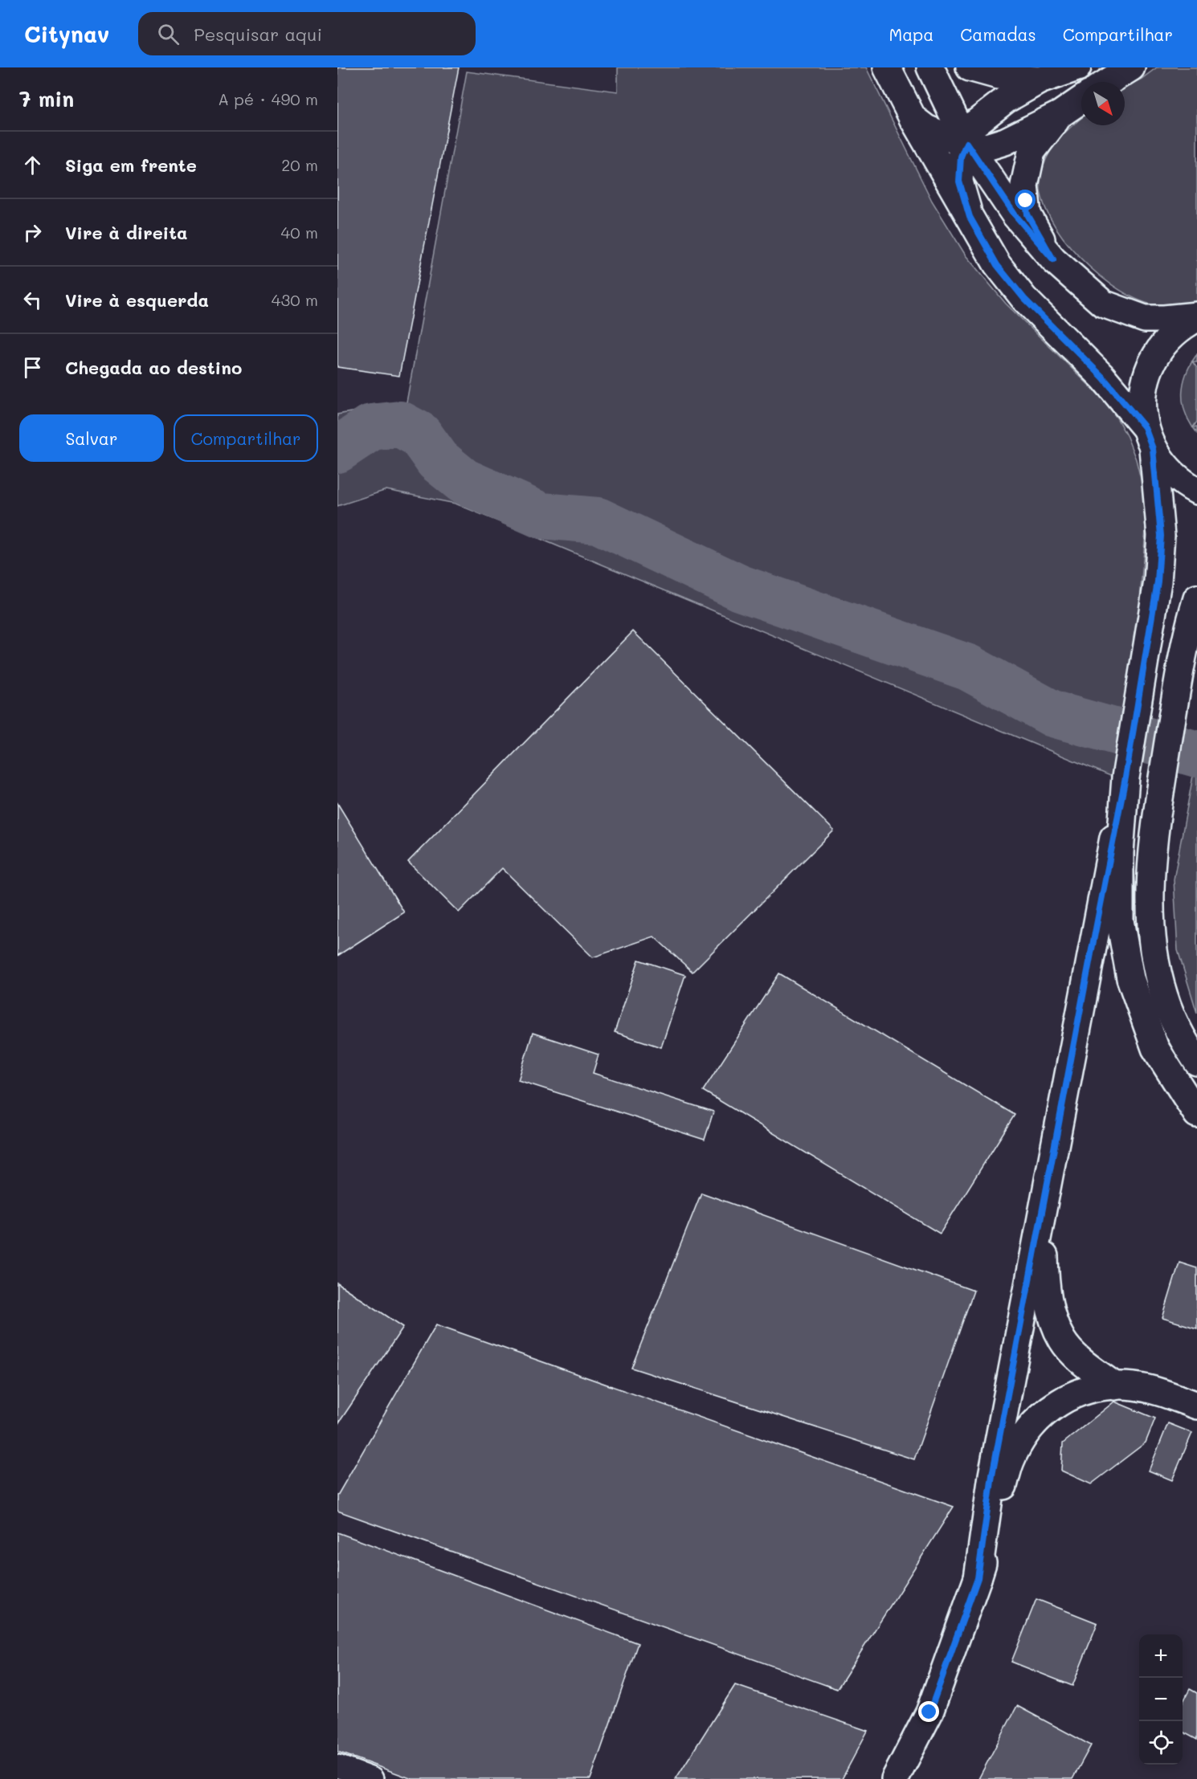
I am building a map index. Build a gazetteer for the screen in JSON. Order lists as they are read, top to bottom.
{
  "north": "bottom right",
  "page": {
    "header": "Citynav",
    "search": "Pesquisar aqui",
    "nav": ["Mapa", "Camadas", "Compartilhar"],
    "heading": ["7 min", "A pé · 490 m"],
    "list": [
      ["Siga em frente", "20 m"],
      ["Vire à direita", "40 m"],
      ["Vire à esquerda", "430 m"],
      "Chegada ao destino"
    ],
    "buttons": ["Salvar", "Compartilhar"],
    "map_buttons": ["+", "−"]
  }
}
